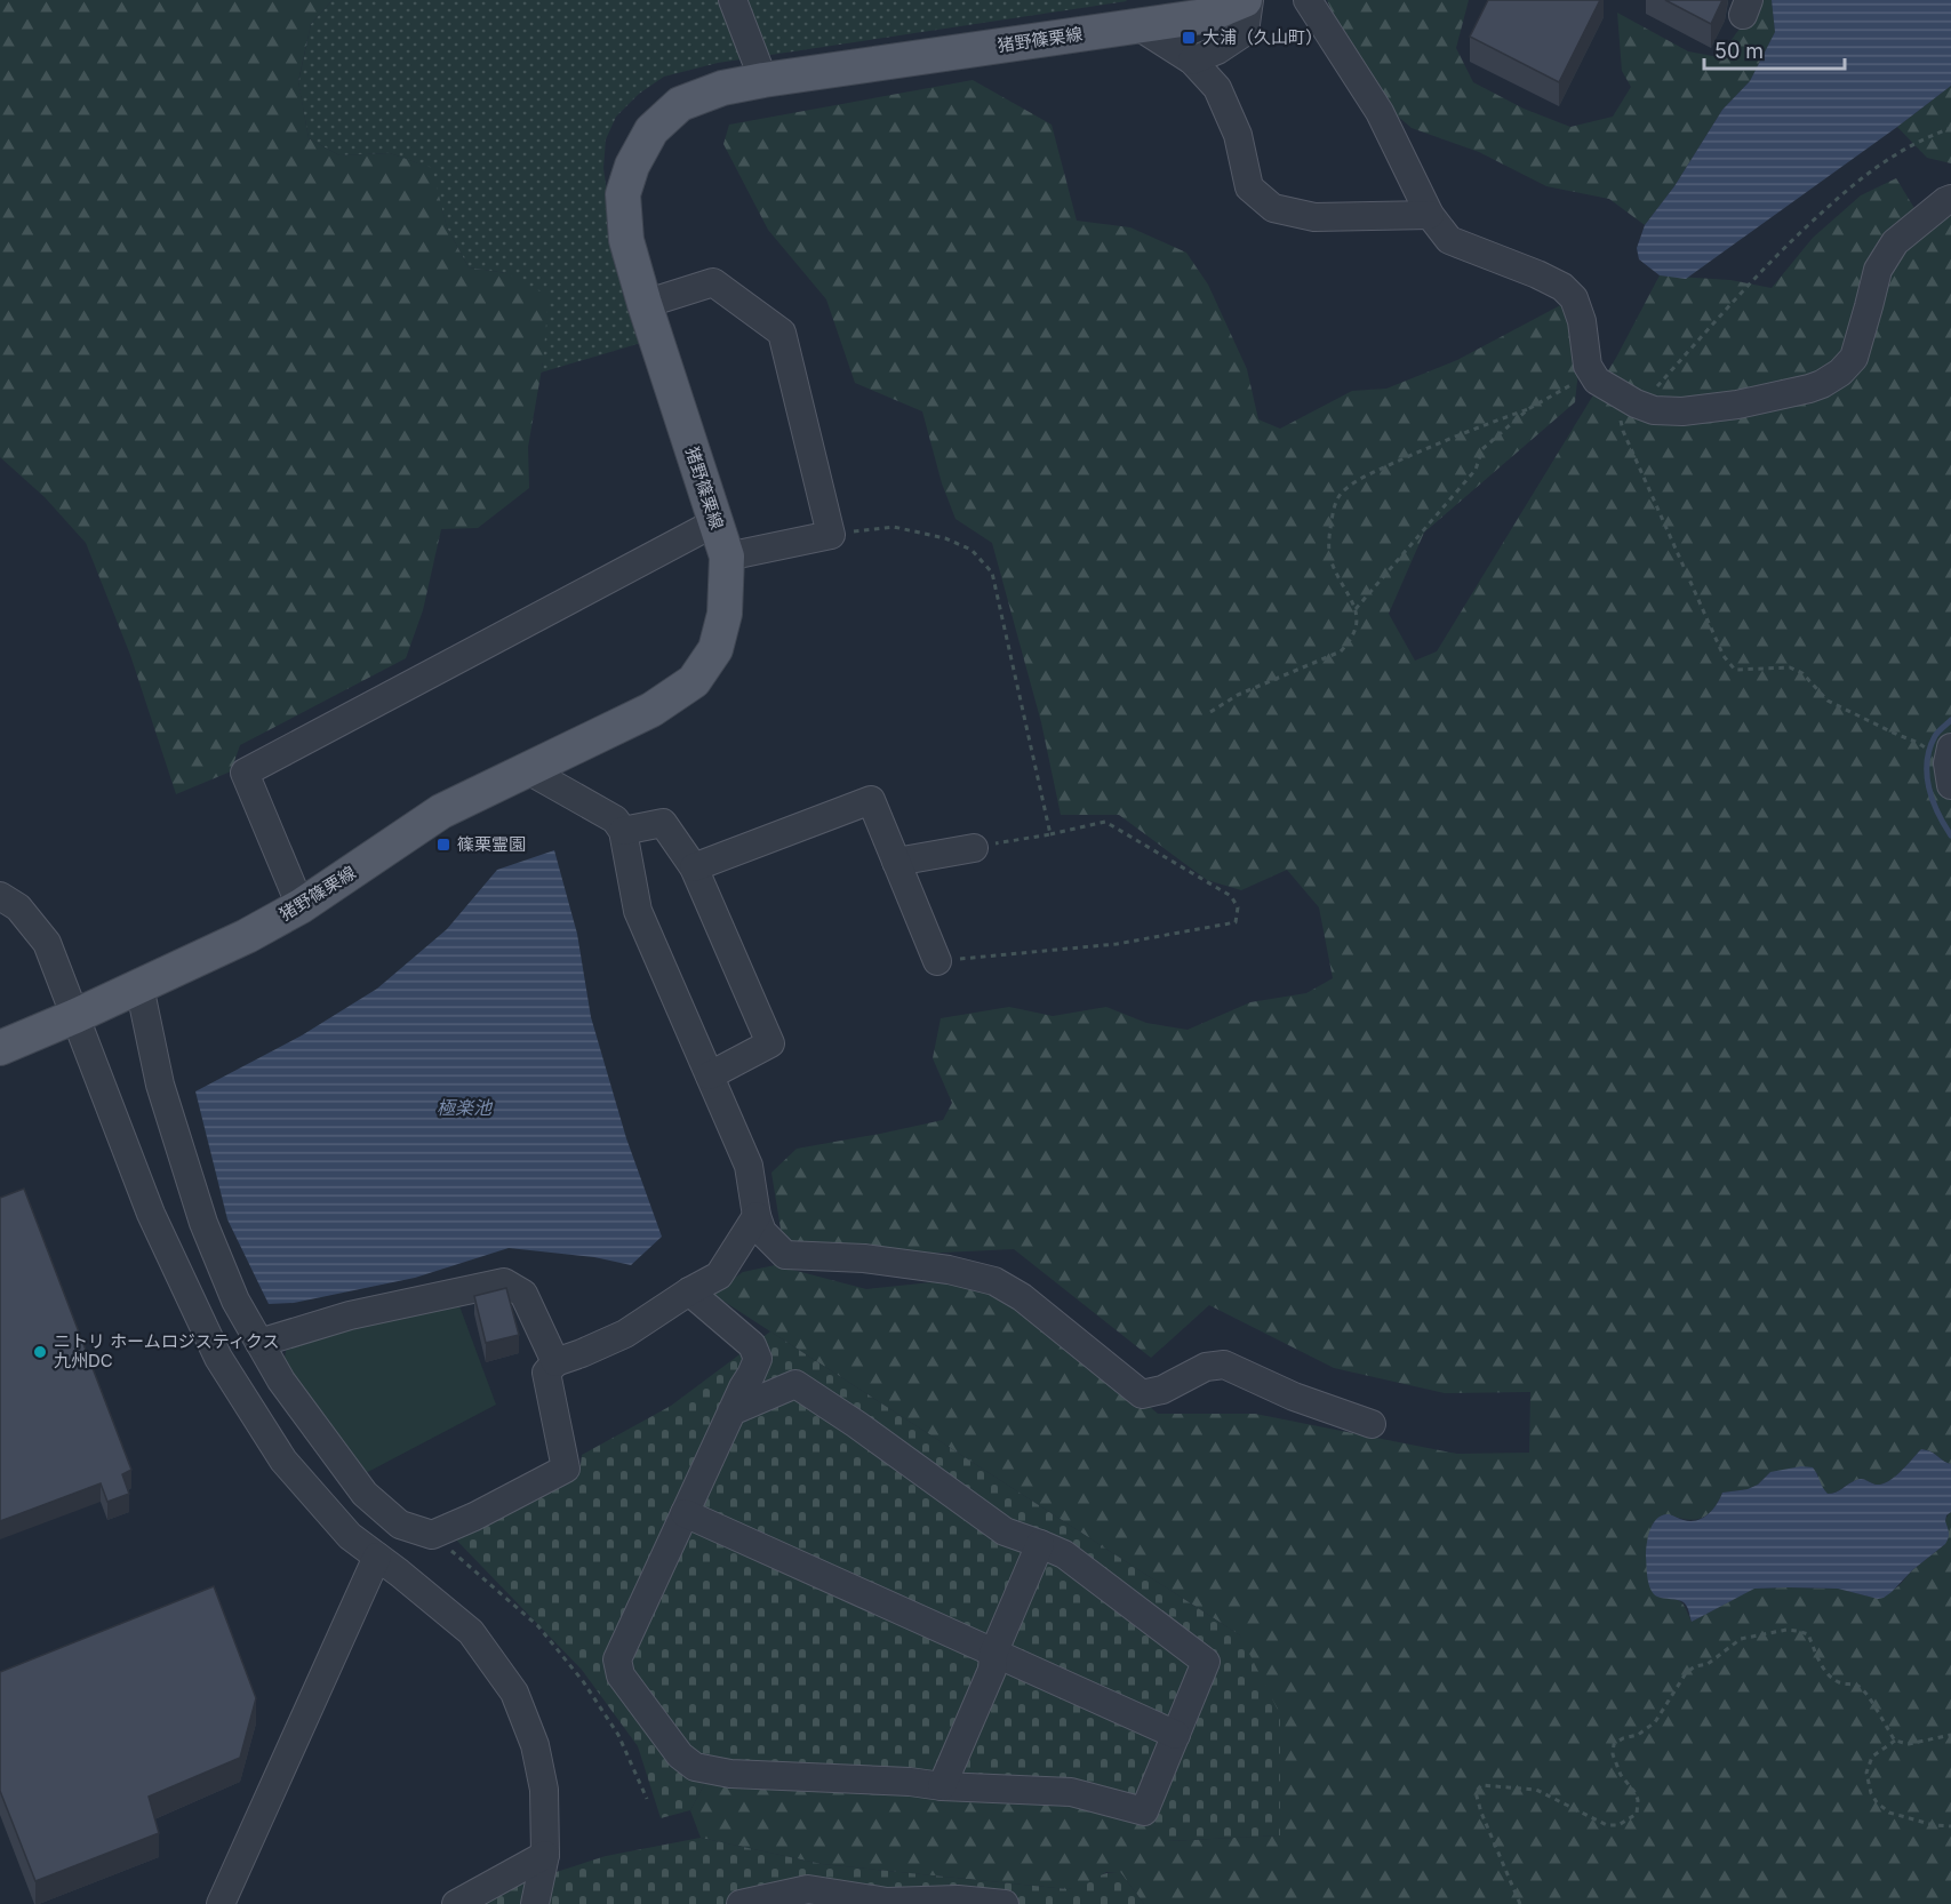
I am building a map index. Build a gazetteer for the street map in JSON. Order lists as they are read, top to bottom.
{
  "streets": {
    "main road": ["猪野篠栗線"]
  },
  "water": ["極楽池"],
  "places": {
    "transit": ["大浦（久山町）", "篠栗霊園"],
    "other": ["ニトリ ホームロジスティクス 九州DC"]
  },
  "scale_bar": "50 m"
}
